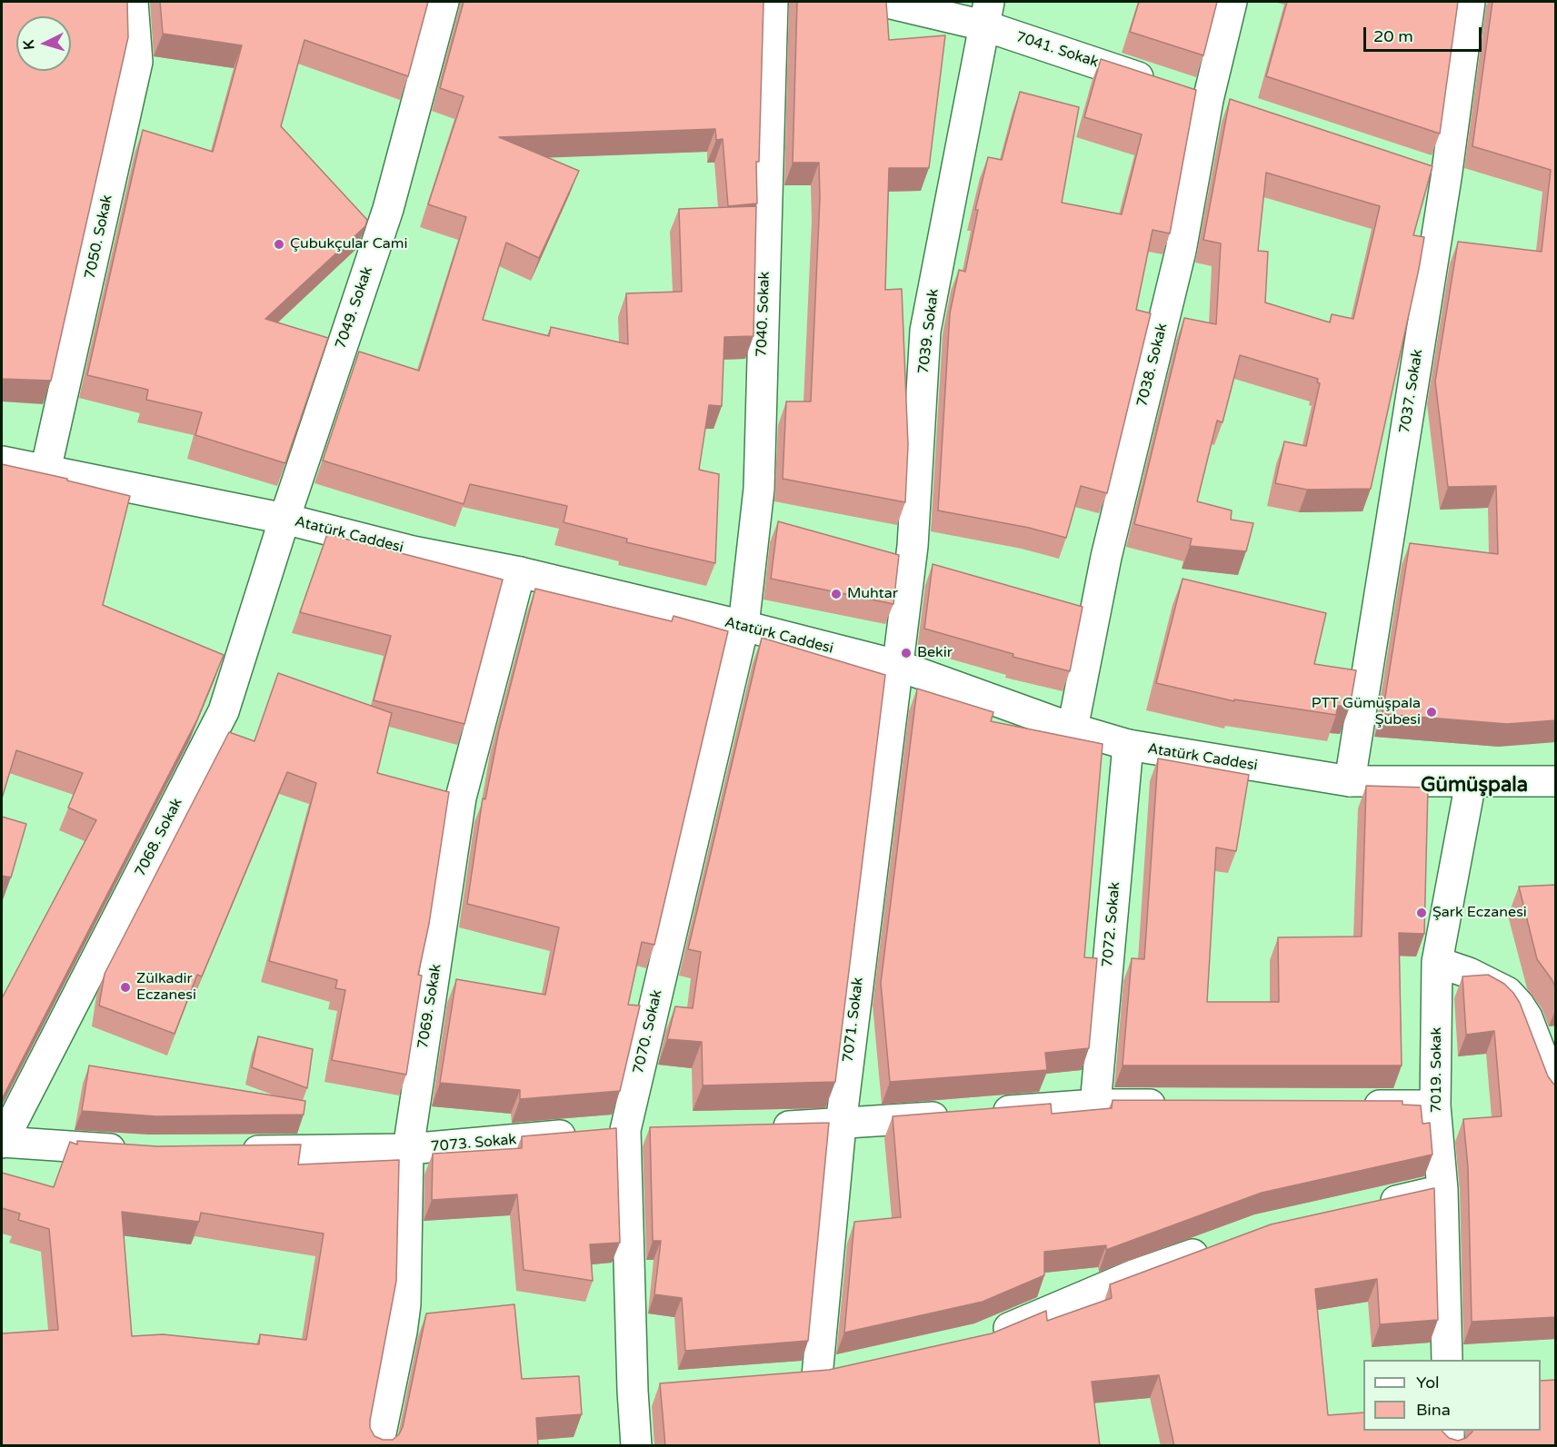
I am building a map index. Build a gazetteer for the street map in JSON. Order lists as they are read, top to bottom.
{
  "streets": {
    "street": [
      "7041. Sokak",
      "7050. Sokak",
      "7049. Sokak",
      "7040. Sokak",
      "7039. Sokak",
      "7038. Sokak",
      "7037. Sokak",
      "Atatürk Caddesi",
      "7068. Sokak",
      "7072. Sokak",
      "7069. Sokak",
      "7071. Sokak",
      "7070. Sokak",
      "7019. Sokak",
      "7073. Sokak"
    ]
  },
  "crossings": [
    ["7041. Sokak", "7039. Sokak"],
    ["7041. Sokak", "7038. Sokak"],
    ["7050. Sokak", "Atatürk Caddesi"],
    ["7049. Sokak", "Atatürk Caddesi"],
    ["7049. Sokak", "7068. Sokak"],
    ["7040. Sokak", "Atatürk Caddesi"],
    ["7040. Sokak", "7070. Sokak"],
    ["7039. Sokak", "Atatürk Caddesi"],
    ["7039. Sokak", "7071. Sokak"],
    ["7038. Sokak", "Atatürk Caddesi"],
    ["7037. Sokak", "Atatürk Caddesi"],
    ["Atatürk Caddesi", "7068. Sokak"],
    ["Atatürk Caddesi", "7072. Sokak"],
    ["Atatürk Caddesi", "7069. Sokak"],
    ["Atatürk Caddesi", "7071. Sokak"],
    ["Atatürk Caddesi", "7070. Sokak"],
    ["Atatürk Caddesi", "7019. Sokak"],
    ["7069. Sokak", "7073. Sokak"],
    ["7070. Sokak", "7073. Sokak"]
  ],
  "districts": ["Gümüşpala"],
  "places": [
    "Çubukçular Cami",
    "Muhtar",
    "Bekir",
    "PTT Gümüşpala Şubesi",
    "Şark Eczanesi",
    "Zülkadir Eczanesi"
  ],
  "legend": ["Yol", "Bina"],
  "scale_bar": "20 m",
  "north": "left"
}
